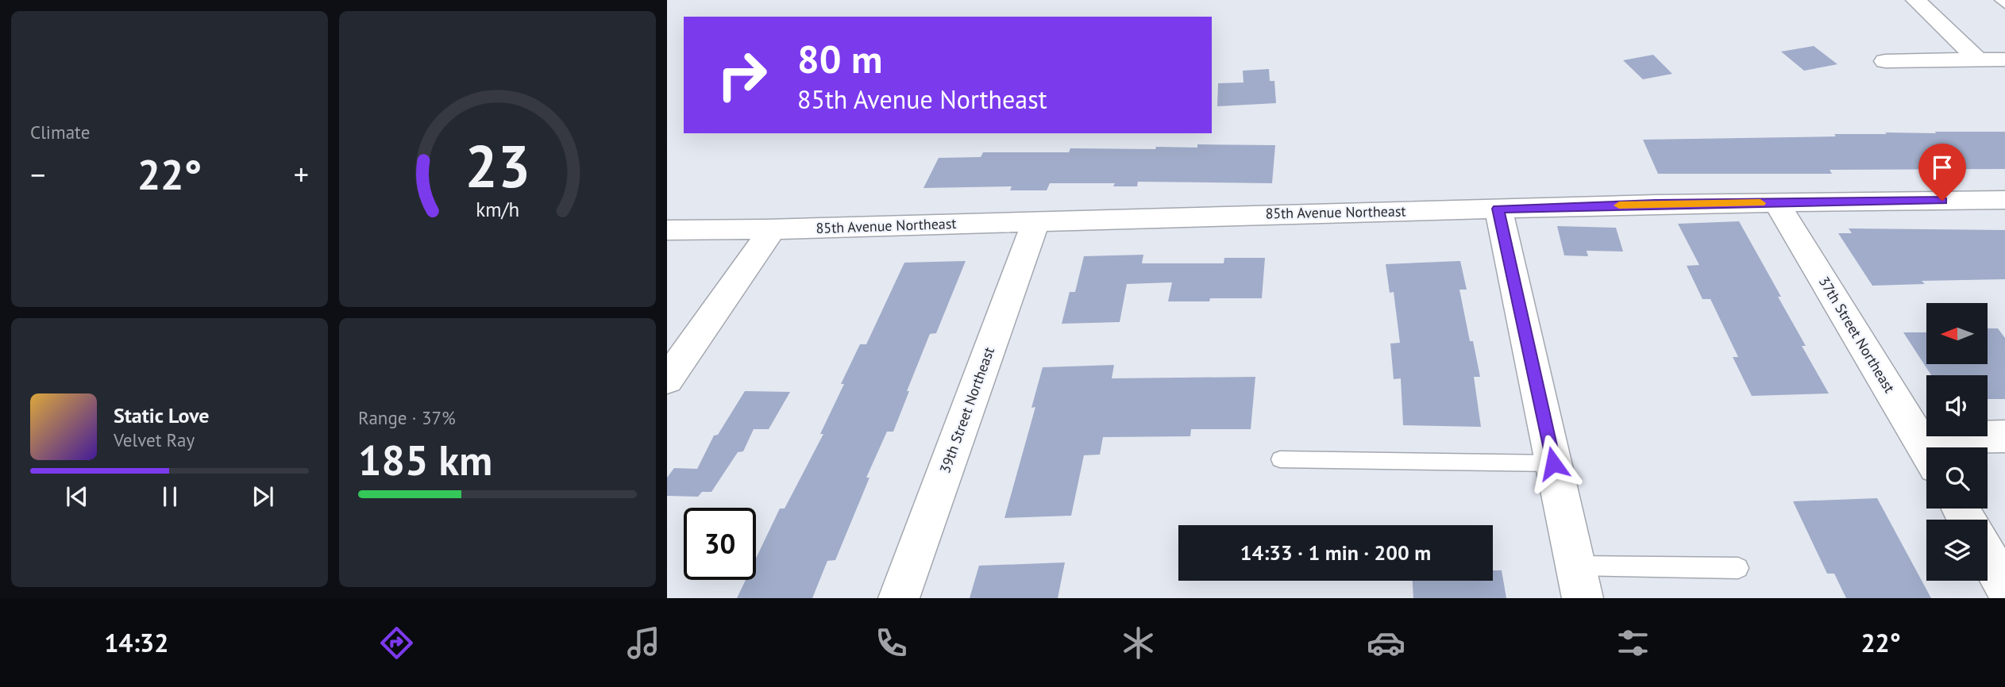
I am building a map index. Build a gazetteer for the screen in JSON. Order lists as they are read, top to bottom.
{
  "streets": {
    "street": ["85th Avenue Northeast", "37th Street Northeast", "39th Street Northeast"]
  },
  "crossings": [
    ["85th Avenue Northeast", "37th Street Northeast"],
    ["85th Avenue Northeast", "39th Street Northeast"]
  ],
  "north": "left",
  "page": {
    "tile": [
      "Climate",
      ["Range · 37%", "185 km"]
    ],
    "turn": ["80 m", "85th Avenue Northeast"],
    "heat": ["−", "22°", "+"],
    "song": ["Static Love", "Velvet Ray"],
    "limit": "30",
    "trip": "14:33 · 1 min · 200 m",
    "tabs": ["14:32", "22°"],
    "gauge": ["23", "km/h"]
  }
}
